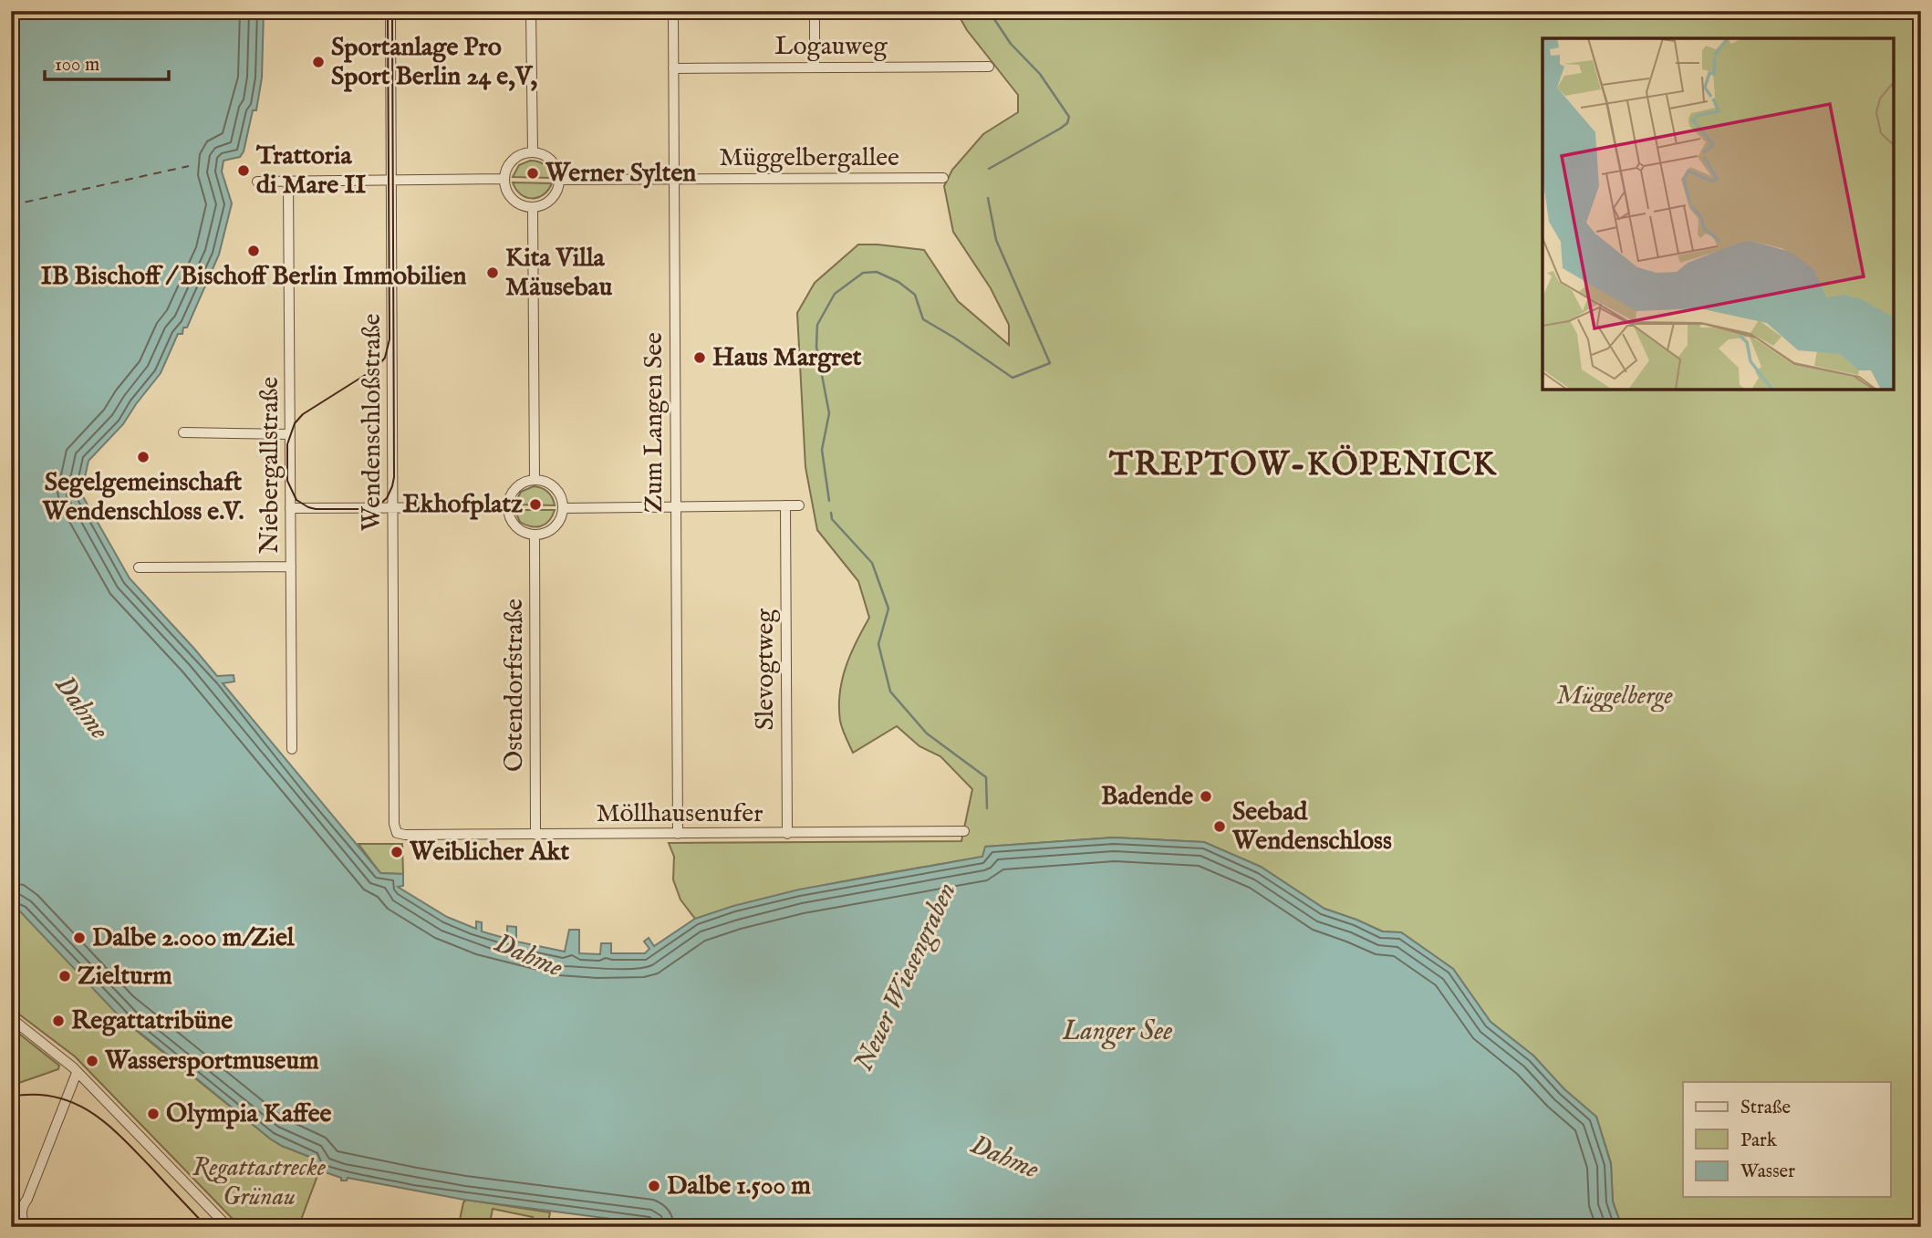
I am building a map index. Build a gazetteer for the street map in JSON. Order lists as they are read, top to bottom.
{
  "streets": {
    "street": [
      "Logauweg",
      "Müggelbergallee",
      "Wendenschloßstraße",
      "Zum Langen See",
      "Niebergallstraße",
      "Slevogtweg",
      "Ostendorfstraße",
      "Möllhausenufer"
    ]
  },
  "crossings": [
    ["Logauweg", "Zum Langen See"],
    ["Müggelbergallee", "Zum Langen See"],
    ["Wendenschloßstraße", "Möllhausenufer"],
    ["Zum Langen See", "Möllhausenufer"],
    ["Slevogtweg", "Möllhausenufer"],
    ["Ostendorfstraße", "Möllhausenufer"]
  ],
  "districts": ["TREPTOW-KÖPENICK"],
  "water": ["Dahme", "Neuer Wiesengraben", "Langer See"],
  "parks": ["Müggelberge", "Regattastrecke Grünau"],
  "places": [
    "Sportanlage Pro Sport Berlin 24 e,V,",
    "Trattoria di Mare II",
    "Werner Sylten",
    "IB Bischoff / Bischoff Berlin Immobilien",
    "Kita Villa Mäusebau",
    "Haus Margret",
    "Segelgemeinschaft Wendenschloss e.V.",
    "Ekhofplatz",
    "Badende",
    "Seebad Wendenschloss",
    "Weiblicher Akt",
    "Dalbe 2.000 m/Ziel",
    "Zielturm",
    "Regattatribüne",
    "Wassersportmuseum",
    "Olympia Kaffee",
    "Dalbe 1.500 m"
  ],
  "legend": ["Straße", "Park", "Wasser"],
  "scale_bar": "100 m"
}
